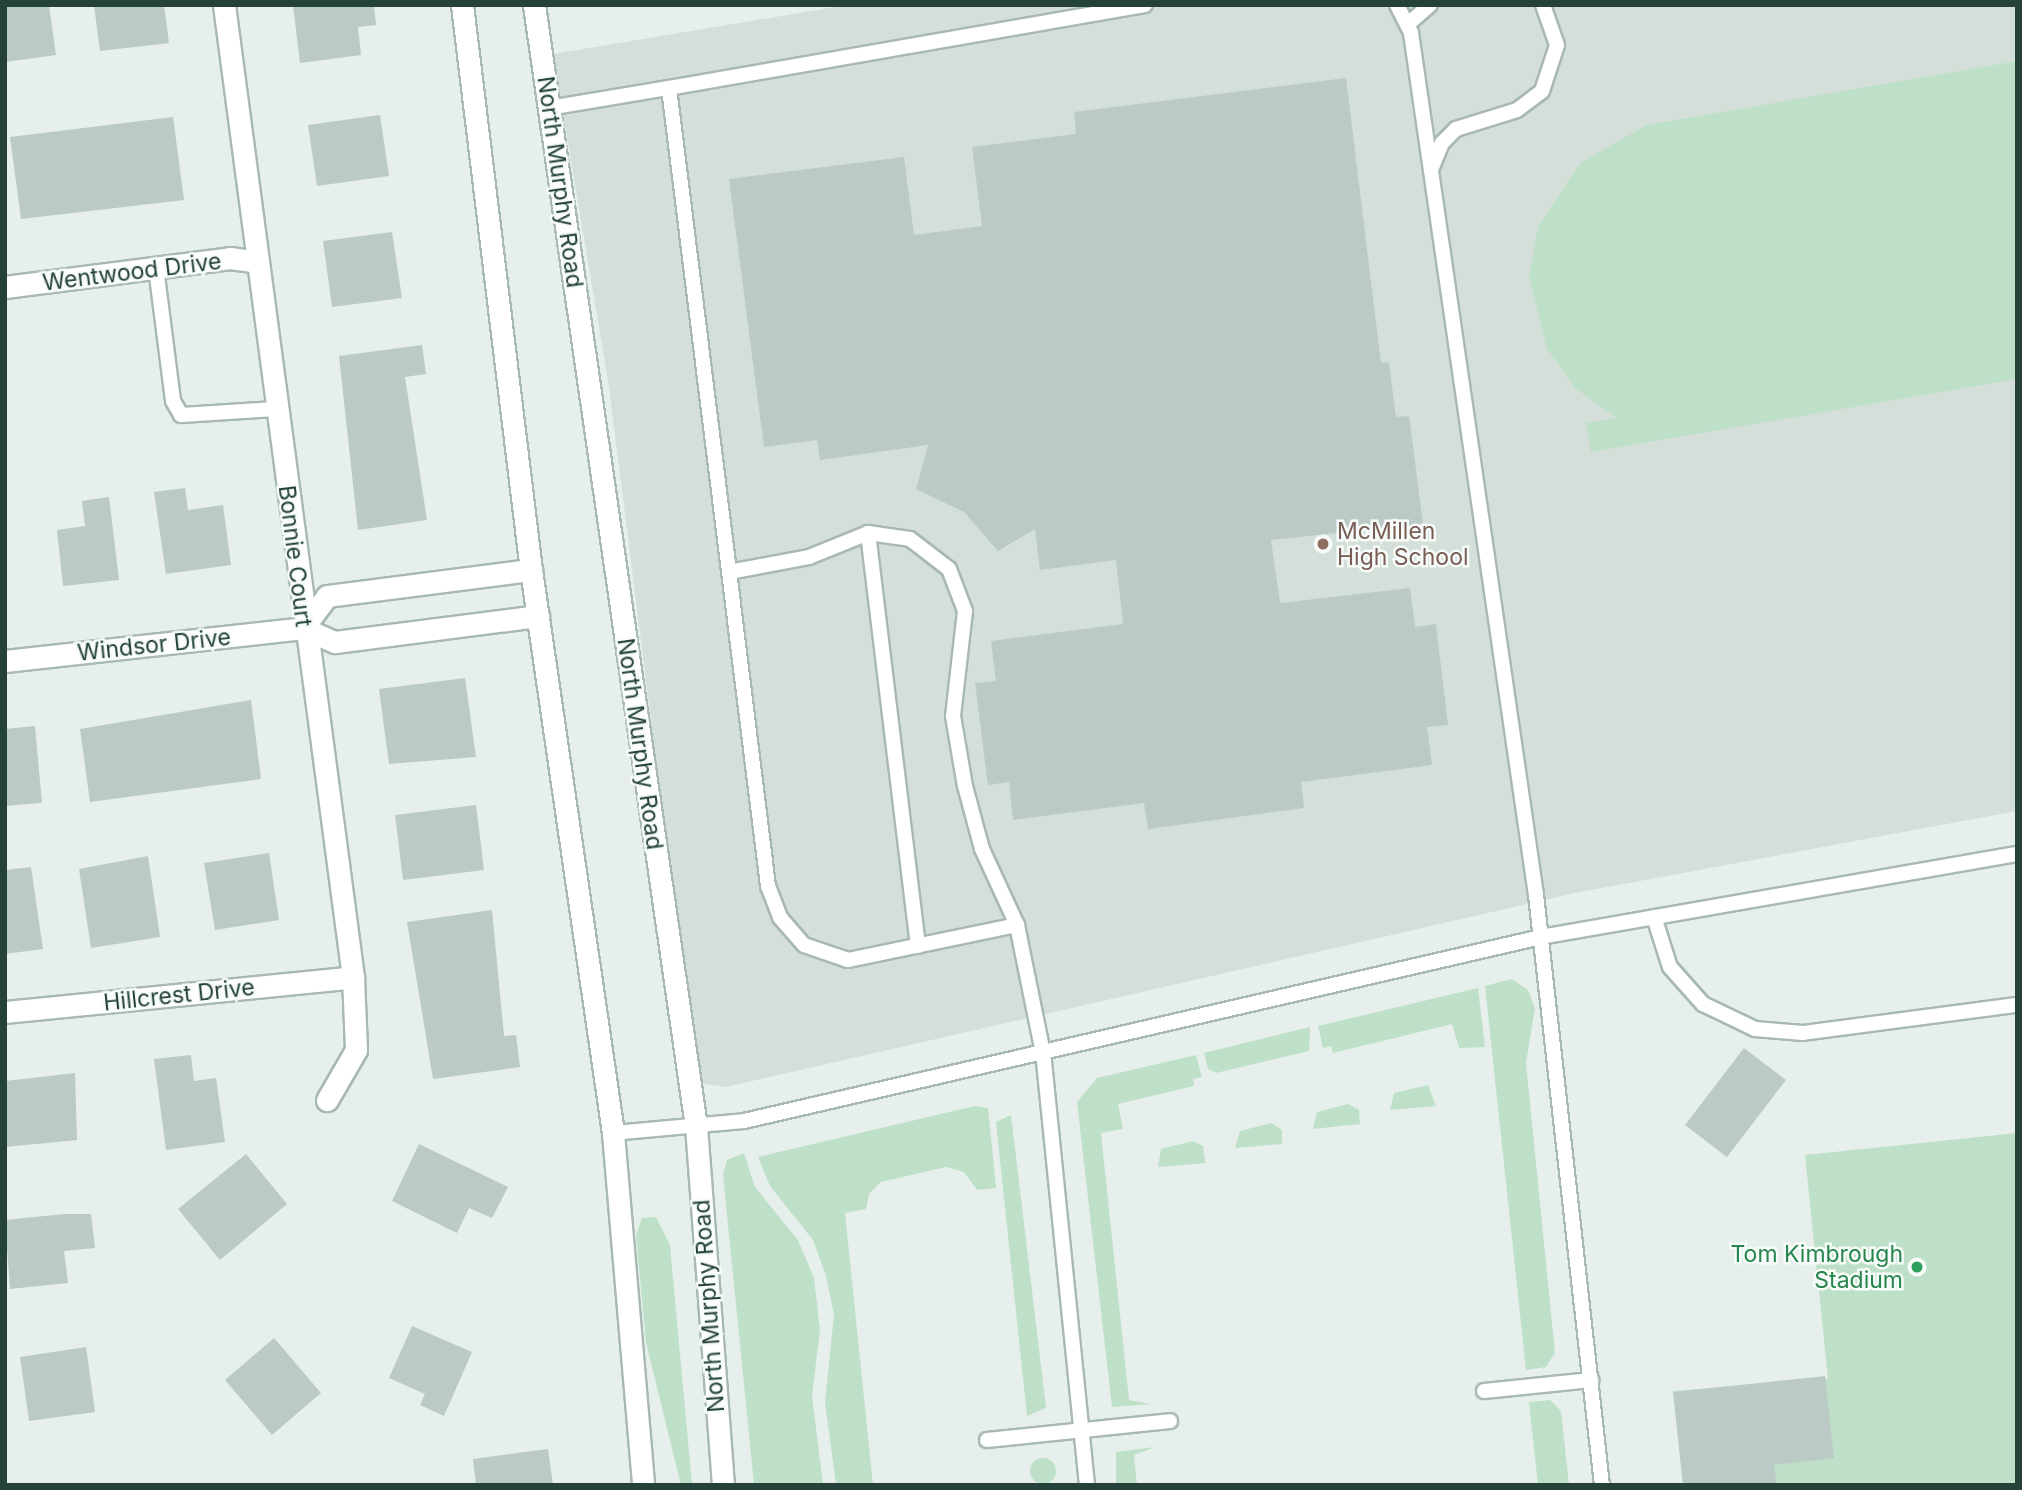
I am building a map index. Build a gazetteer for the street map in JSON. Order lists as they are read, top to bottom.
{
  "streets": {
    "main road": [
      "North Murphy Road",
      "Wentwood Drive",
      "Bonnie Court",
      "Windsor Drive",
      "Hillcrest Drive"
    ]
  },
  "crossings": [
    ["Wentwood Drive", "Bonnie Court"],
    ["Bonnie Court", "Windsor Drive"],
    ["Bonnie Court", "Hillcrest Drive"]
  ],
  "places": ["McMillen High School", "Tom Kimbrough Stadium"]
}
